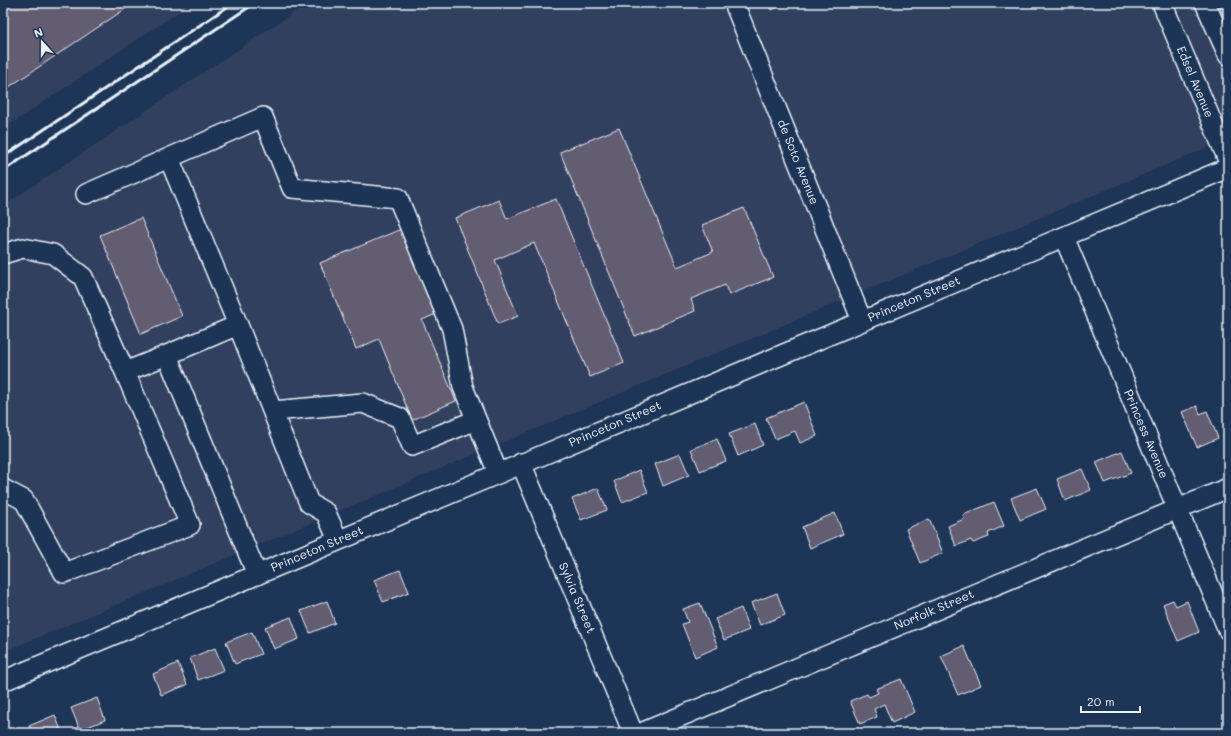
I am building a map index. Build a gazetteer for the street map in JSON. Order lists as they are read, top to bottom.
{
  "streets": {
    "street": [
      "Edsel Avenue",
      "de Soto Avenue",
      "Princeton Street",
      "Princess Avenue",
      "Sylvia Street",
      "Norfolk Street"
    ]
  },
  "crossings": [
    ["de Soto Avenue", "Princeton Street"],
    ["Princeton Street", "Princess Avenue"],
    ["Princeton Street", "Sylvia Street"],
    ["Princess Avenue", "Norfolk Street"]
  ],
  "scale_bar": "20 m",
  "north": "top"
}
